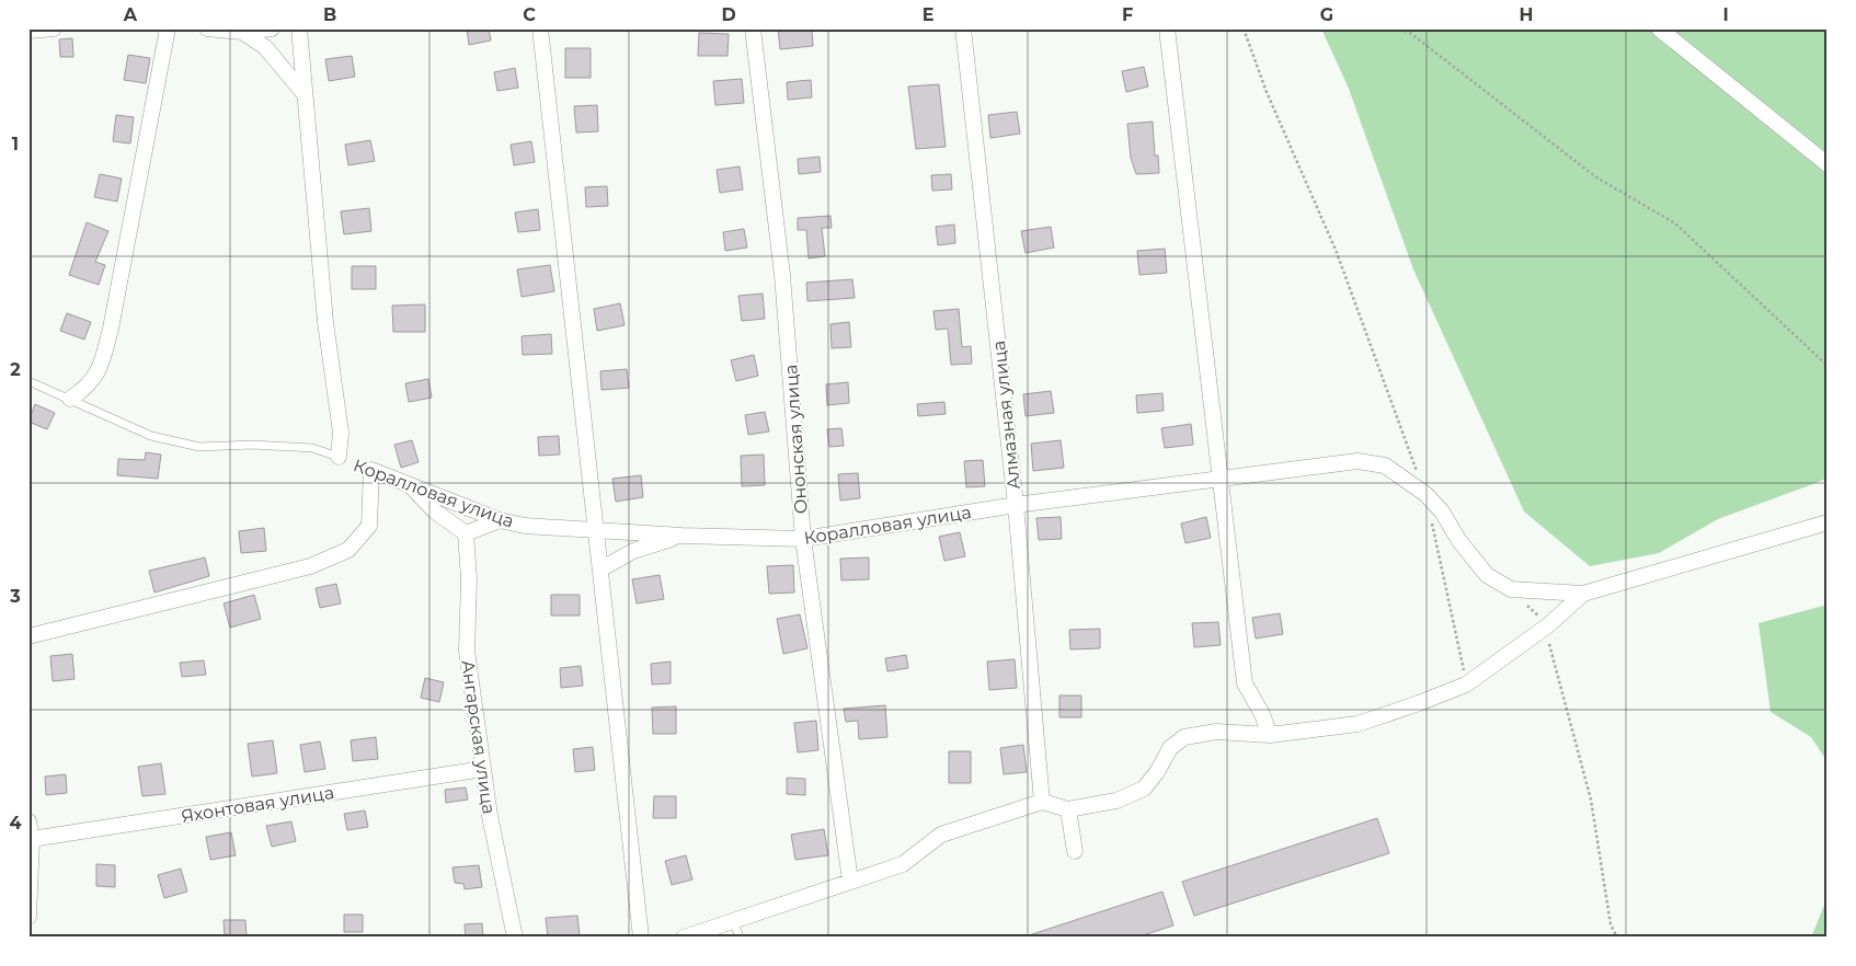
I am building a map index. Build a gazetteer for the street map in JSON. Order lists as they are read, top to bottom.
{
  "streets": {
    "street": [
      "Алмазная улица",
      "Ононская улица",
      "Коралловая улица",
      "Ангарская улица",
      "Яхонтовая улица"
    ]
  },
  "crossings": [
    ["Алмазная улица", "Коралловая улица"],
    ["Ононская улица", "Коралловая улица"],
    ["Ангарская улица", "Яхонтовая улица"]
  ],
  "grid": {
    "columns": [
      "A",
      "B",
      "C",
      "D",
      "E",
      "F",
      "G",
      "H",
      "I"
    ],
    "rows": [
      "1",
      "2",
      "3",
      "4"
    ]
  }
}
